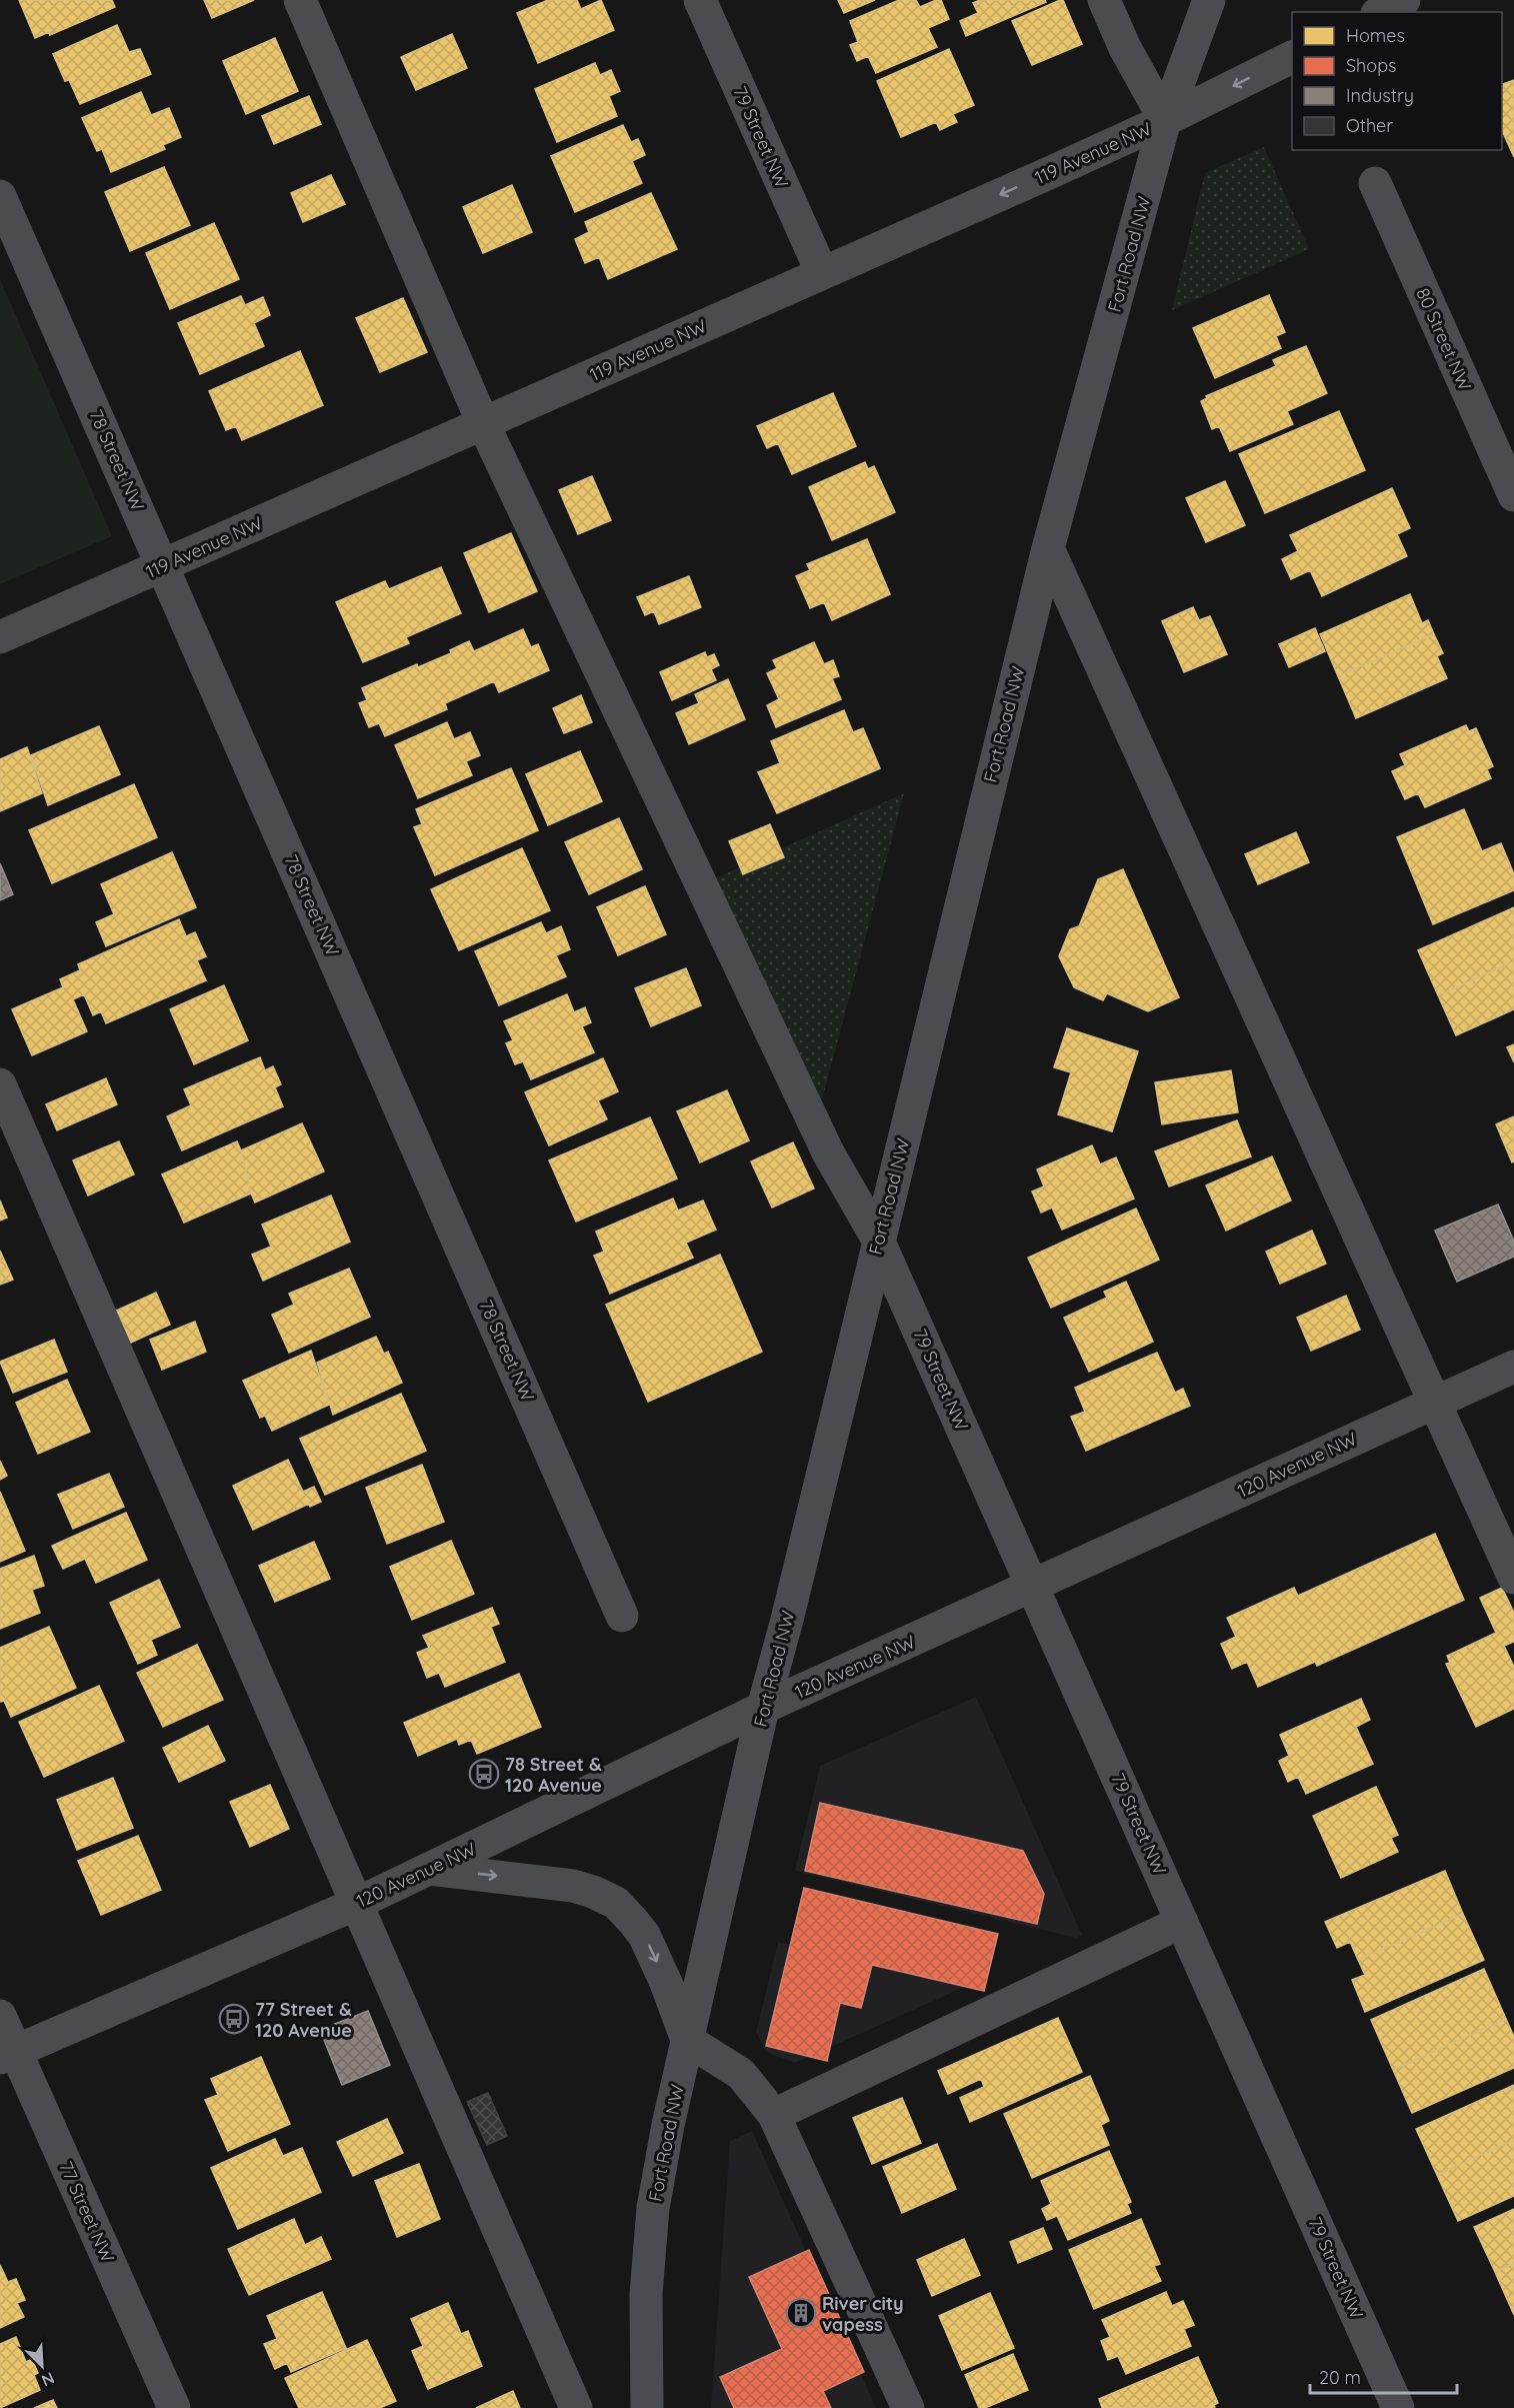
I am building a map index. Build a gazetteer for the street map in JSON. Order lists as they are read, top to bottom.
{
  "streets": {
    "street": [
      "79 Street NW",
      "119 Avenue NW",
      "Fort Road NW",
      "80 Street NW",
      "78 Street NW",
      "120 Avenue NW",
      "77 Street NW"
    ]
  },
  "crossings": [
    ["79 Street NW", "119 Avenue NW"],
    ["79 Street NW", "Fort Road NW"],
    ["79 Street NW", "120 Avenue NW"],
    ["119 Avenue NW", "Fort Road NW"],
    ["119 Avenue NW", "78 Street NW"],
    ["Fort Road NW", "120 Avenue NW"],
    ["120 Avenue NW", "77 Street NW"]
  ],
  "one_way": ["119 Avenue NW"],
  "places": {
    "bus stop": ["78 Street & 120 Avenue", "77 Street & 120 Avenue"],
    "building": ["River city vapess"]
  },
  "legend": [
    "Homes",
    "Shops",
    "Industry",
    "Other"
  ],
  "scale_bar": "20 m",
  "north": "bottom right"
}
